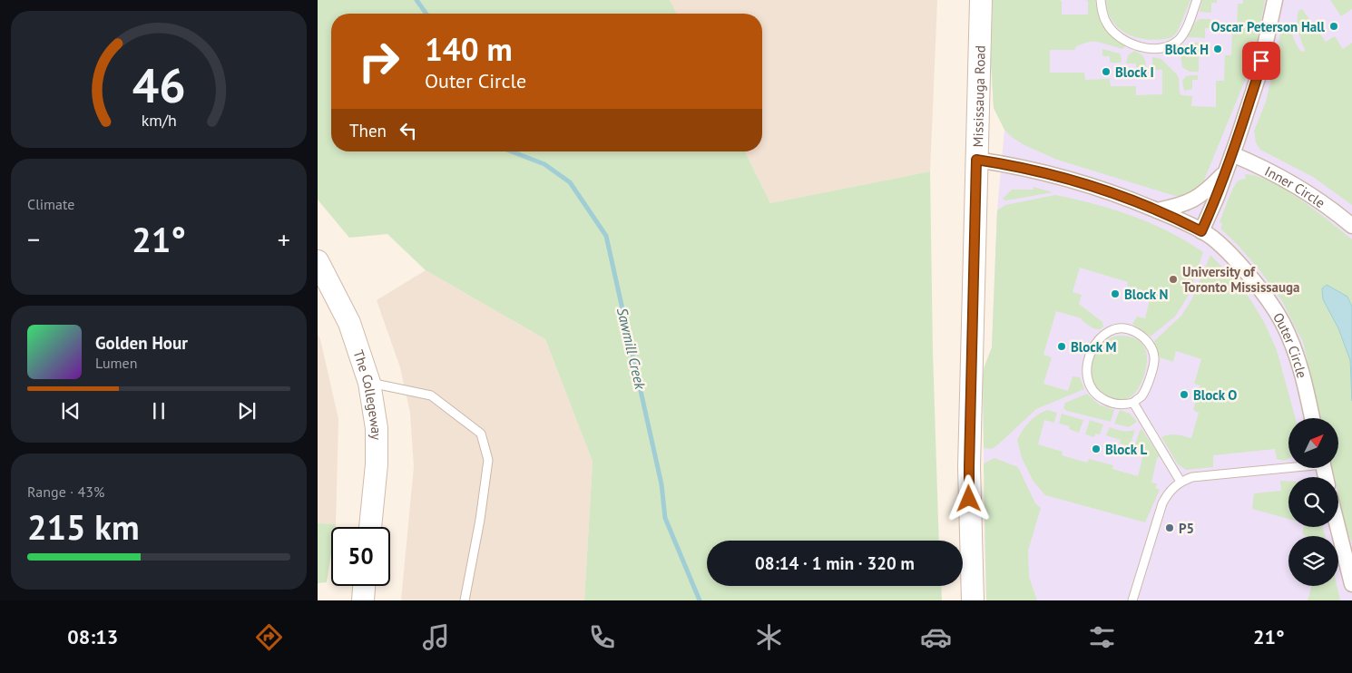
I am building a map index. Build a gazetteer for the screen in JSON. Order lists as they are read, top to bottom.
{
  "streets": {
    "main road": ["Mississauga Road", "The Collegeway"],
    "street": ["Inner Circle", "Outer Circle"]
  },
  "crossings": [
    ["Mississauga Road", "Outer Circle"]
  ],
  "water": ["Sawmill Creek"],
  "places": [
    "Oscar Peterson Hall",
    "Block H",
    "Block I",
    "University of Toronto Mississauga",
    "Block N",
    "Block M",
    "Block O",
    "Block L",
    "P5"
  ],
  "north": "top right",
  "page": {
    "turn": ["140 m", "Outer Circle"],
    "then": "Then",
    "tile": [
      "Climate",
      ["Range · 43%", "215 km"]
    ],
    "heat": ["−", "21°", "+"],
    "song": ["Golden Hour", "Lumen"],
    "limit": "50",
    "trip": "08:14 · 1 min · 320 m",
    "tabs": ["08:13", "21°"],
    "gauge": ["46", "km/h"]
  }
}
